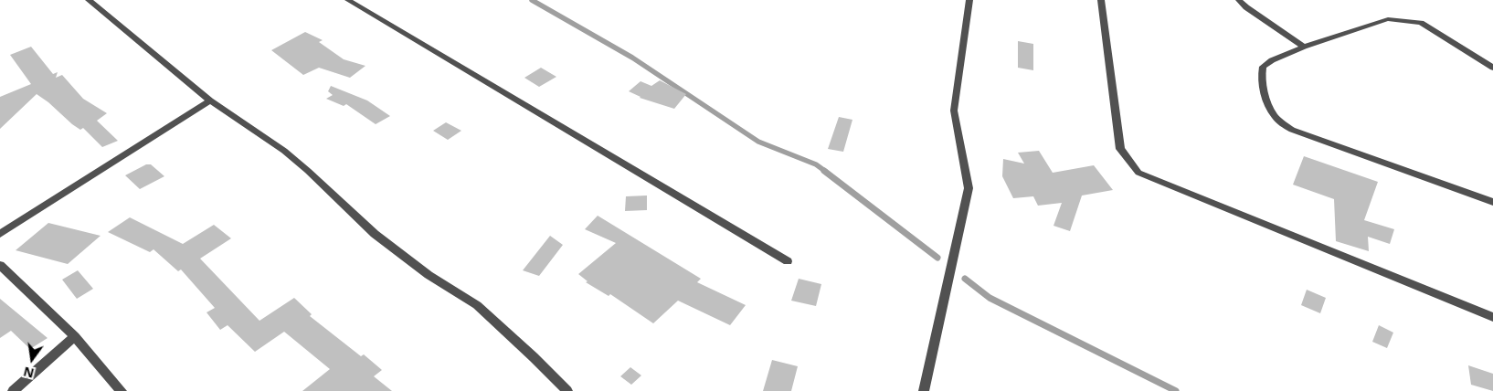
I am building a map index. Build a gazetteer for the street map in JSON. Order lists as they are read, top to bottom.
{
  "north": "bottom"
}
